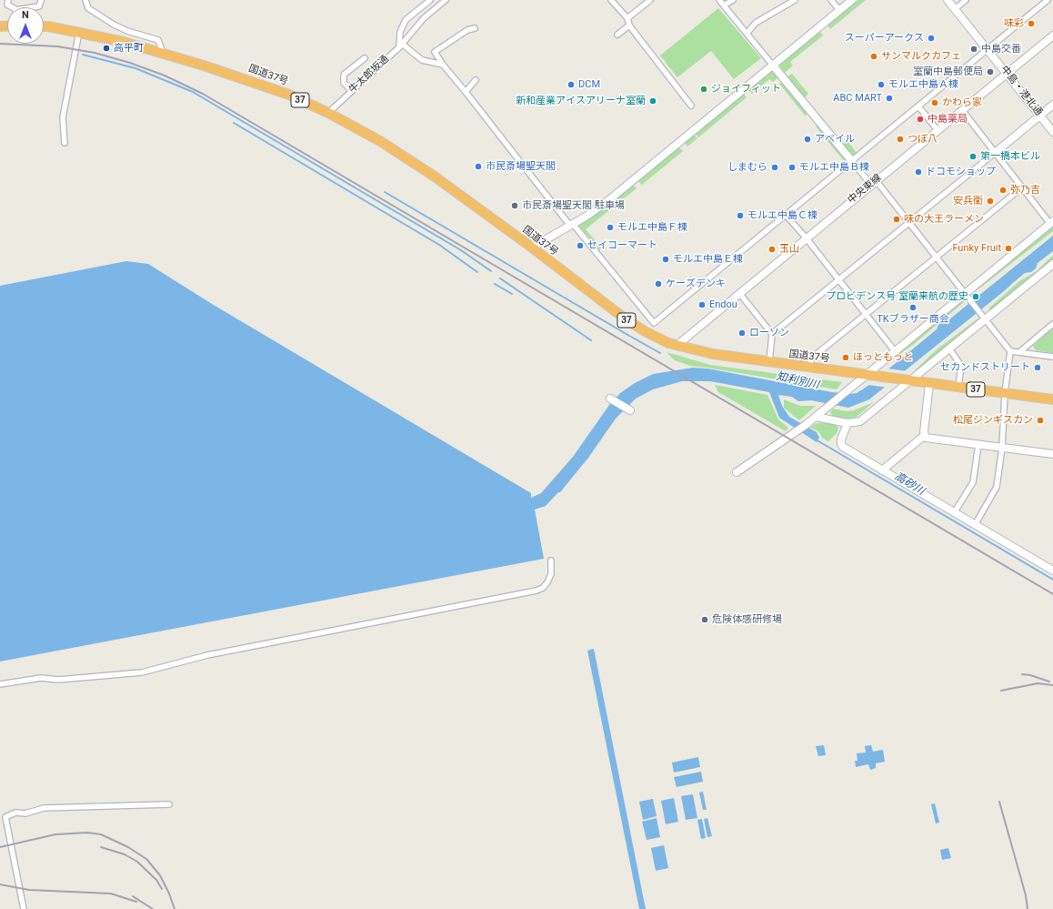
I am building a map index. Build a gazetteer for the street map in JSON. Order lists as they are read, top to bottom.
{
  "streets": {
    "highway": ["国道37号", "37"],
    "street": ["牛太郎坂通", "中島・港北通", "中央東線"]
  },
  "crossings": [
    ["牛太郎坂通", "国道37号"],
    ["国道37号", "中央東線"],
    ["中島・港北通", "中央東線"]
  ],
  "water": ["知利別川", "高砂川"],
  "places": [
    "味彩",
    "スーパーアークス",
    "高平町",
    "中島交番",
    "サンマルクカフェ",
    "室蘭中島郵便局",
    "DCM",
    "モルエ中島Ａ棟",
    "ジョイフィット",
    "ABC MART",
    "新和産業アイスアリーナ室蘭",
    "かわら家",
    "中島薬局",
    "アベイル",
    "つぼ八",
    "第一橋本ビル",
    "市民斎場聖天閣",
    "しまむら",
    "モルエ中島Ｂ棟",
    "ドコモショップ",
    "弥乃吉",
    "安兵衛",
    "市民斎場聖天閣 駐車場",
    "モルエ中島Ｃ棟",
    "味の大王ラーメン",
    "モルエ中島Ｆ棟",
    "セイコーマート",
    "Funky Fruit",
    "玉山",
    "モルエ中島Ｅ棟",
    "ケーズデンキ",
    "プロビデンス号 室蘭来航の歴史",
    "Endou",
    "TKブラザー商会",
    "ローソン",
    "ほっともっと",
    "セカンドストリート",
    "松尾ジンギスカン",
    "危険体感研修場"
  ],
  "north": "top"
}
